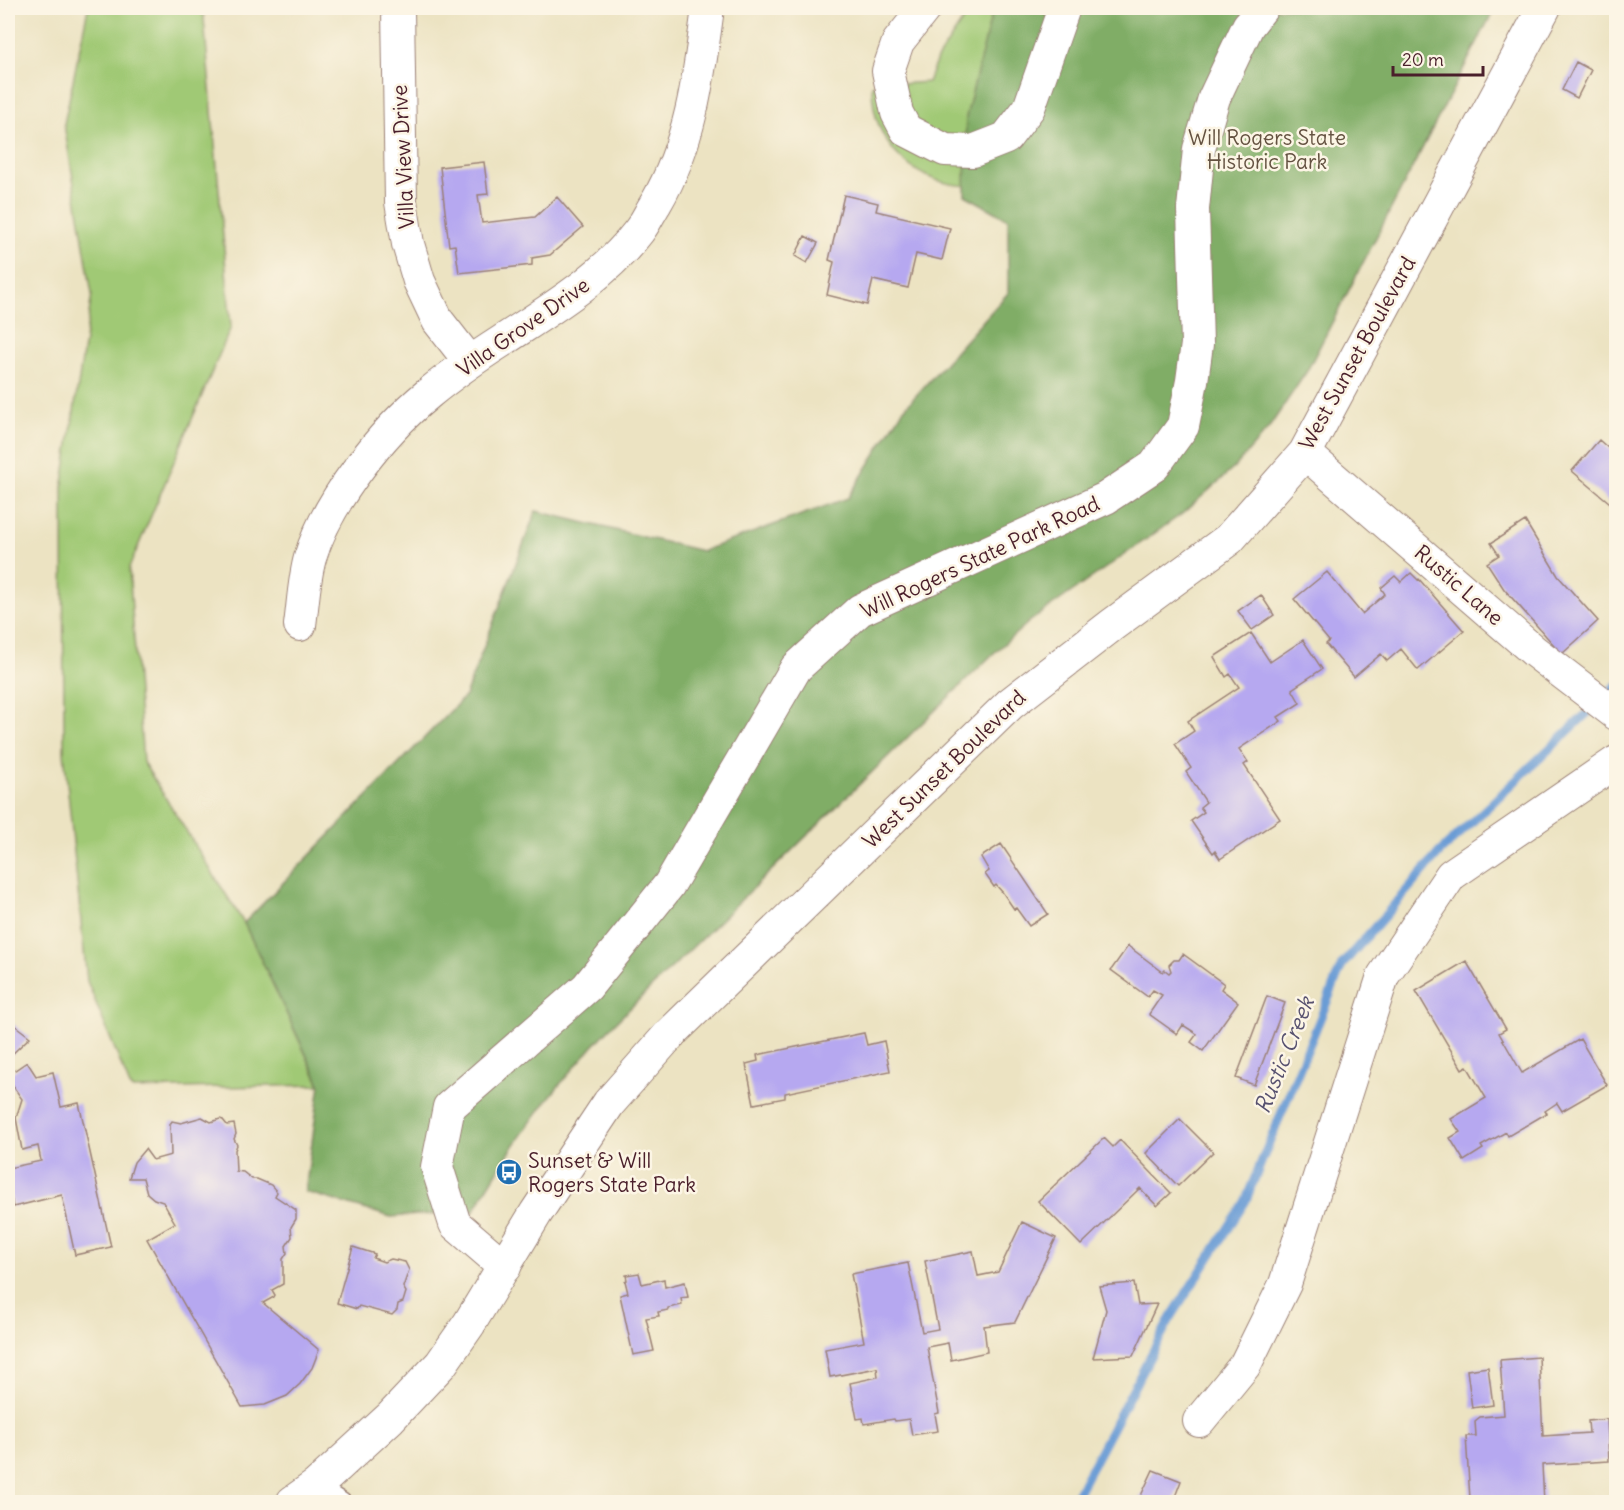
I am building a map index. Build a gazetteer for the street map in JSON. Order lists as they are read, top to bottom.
{
  "streets": {
    "main road": ["West Sunset Boulevard"],
    "street": [
      "Villa View Drive",
      "Villa Grove Drive",
      "Will Rogers State Park Road",
      "Rustic Lane"
    ]
  },
  "crossings": [
    ["Villa View Drive", "Villa Grove Drive"],
    ["West Sunset Boulevard", "Will Rogers State Park Road"],
    ["West Sunset Boulevard", "Rustic Lane"]
  ],
  "water": ["Rustic Creek"],
  "parks": ["Will Rogers State Historic Park"],
  "places": {
    "bus stop": ["Sunset & Will Rogers State Park"]
  },
  "scale_bar": "20 m"
}
